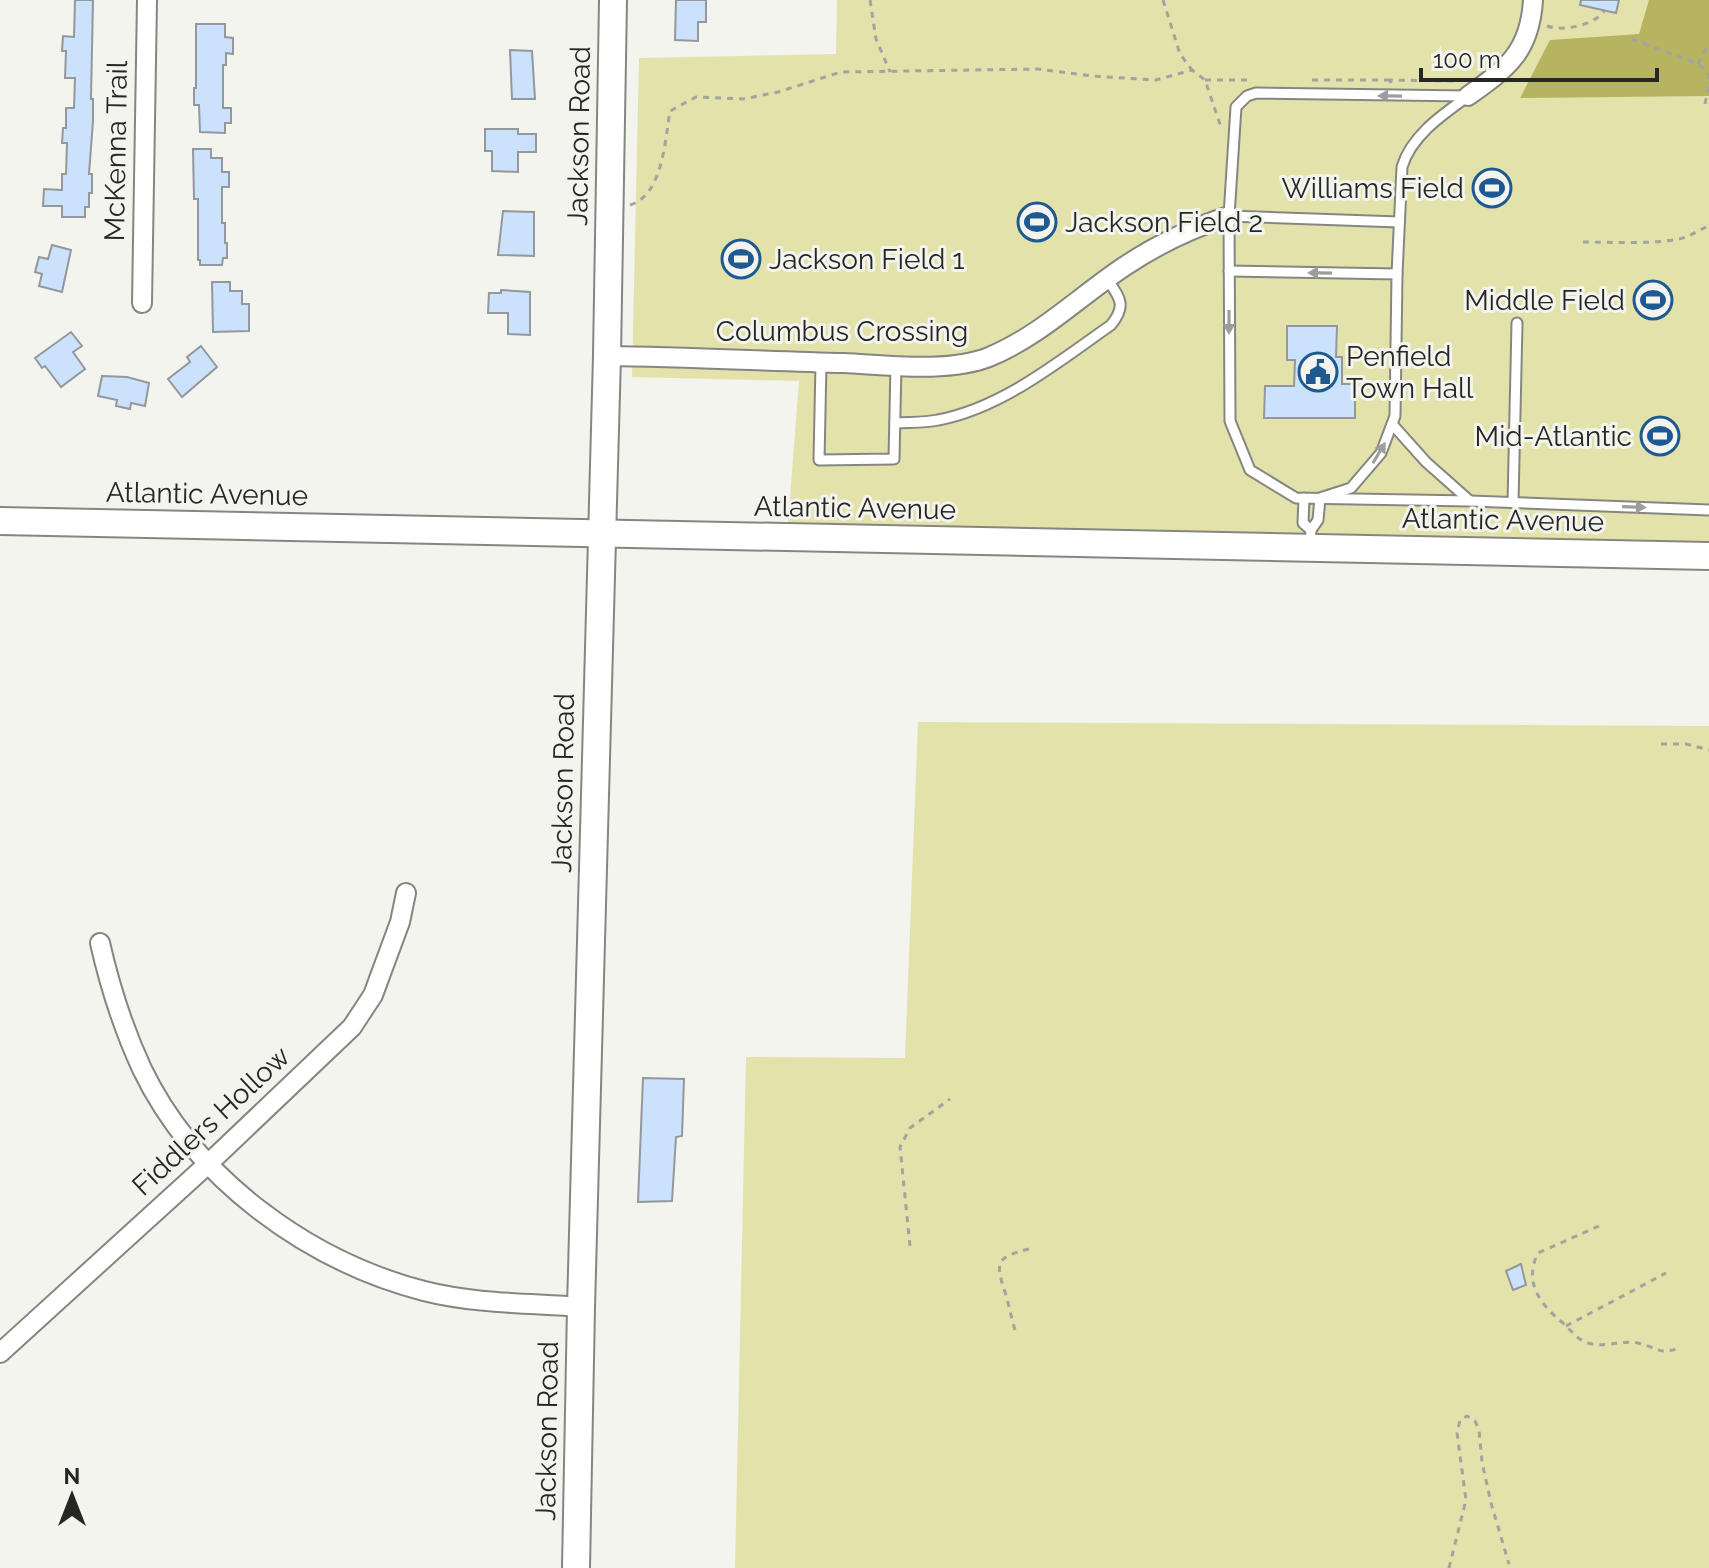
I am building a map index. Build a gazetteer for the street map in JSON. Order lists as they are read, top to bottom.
{
  "streets": {
    "main road": ["Jackson Road", "Atlantic Avenue"],
    "street": ["McKenna Trail", "Columbus Crossing", "Fiddlers Hollow"]
  },
  "crossings": [
    ["Jackson Road", "Columbus Crossing"],
    ["Jackson Road", "Atlantic Avenue"]
  ],
  "places": {
    "sports": [
      "Williams Field",
      "Jackson Field 2",
      "Jackson Field 1",
      "Middle Field",
      "Mid-Atlantic"
    ],
    "public building": ["Penfield Town Hall"]
  },
  "scale_bar": "100 m",
  "north": "top"
}
